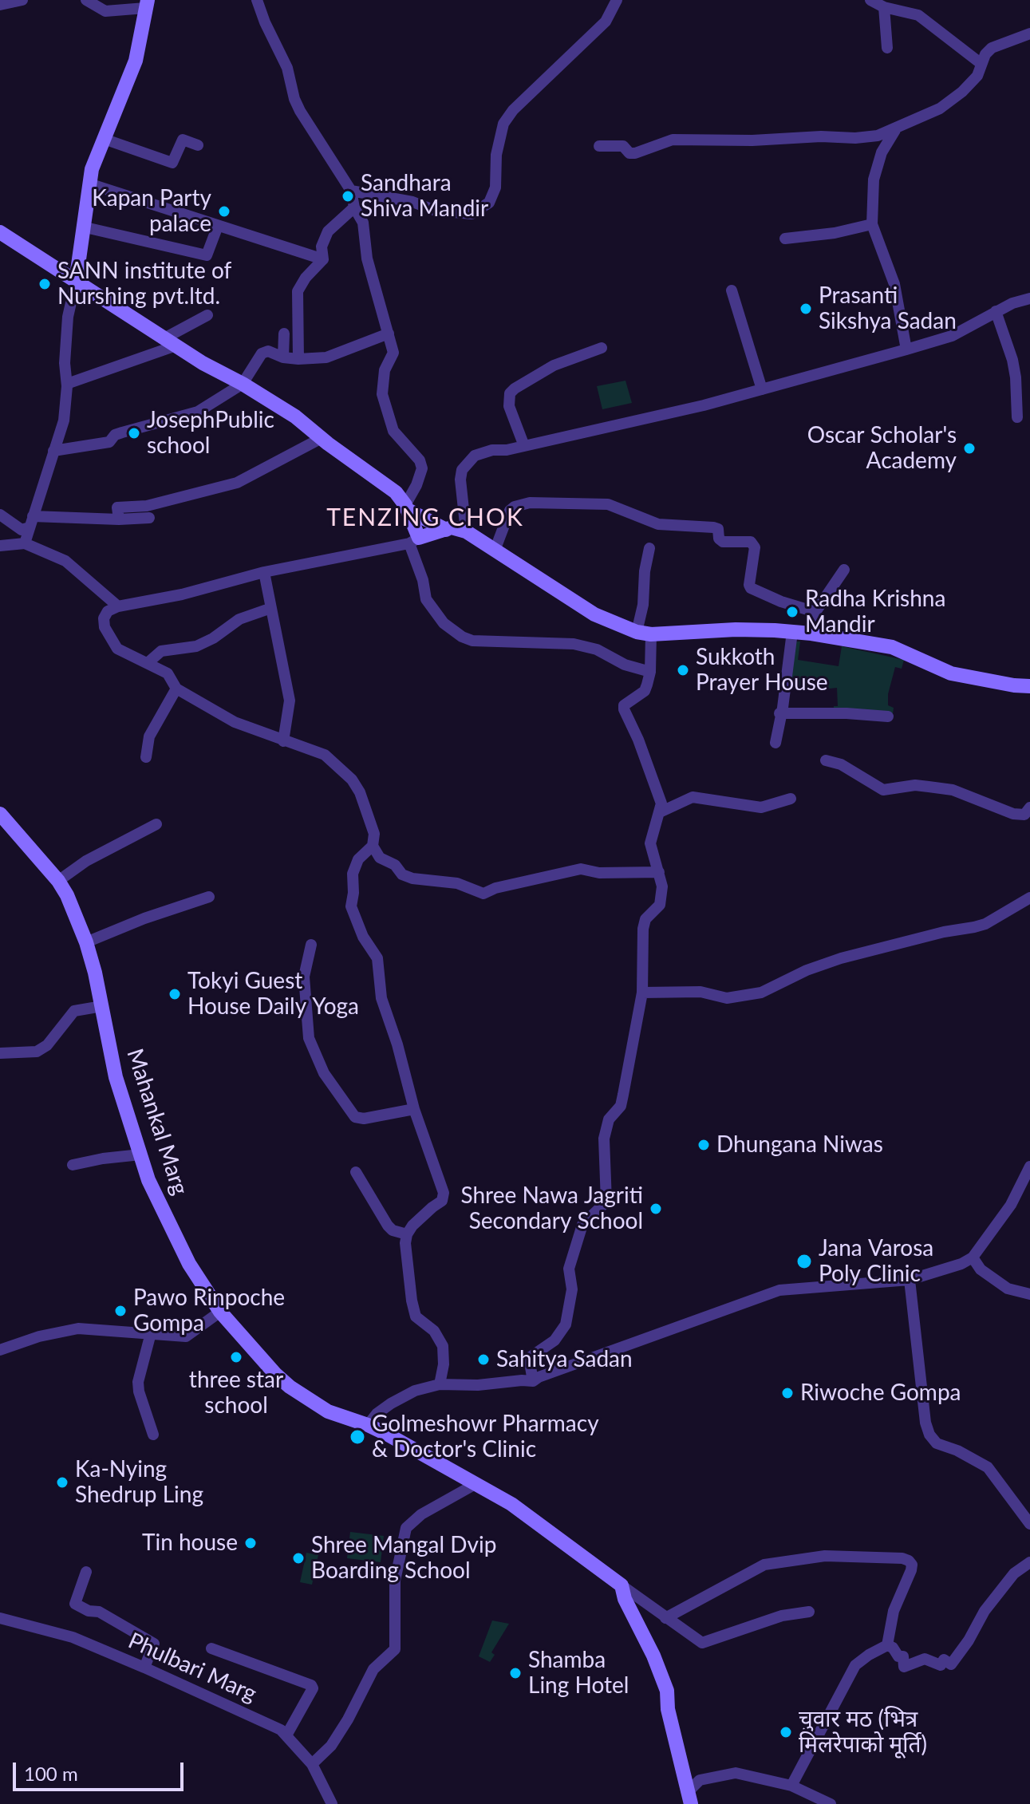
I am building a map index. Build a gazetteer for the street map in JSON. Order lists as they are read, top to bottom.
{
  "streets": {
    "main road": ["Mahankal Marg"],
    "street": ["Phulbari Marg"]
  },
  "districts": ["TENZING CHOK"],
  "places": [
    "Sandhara Shiva Mandir",
    "Kapan Party palace",
    "SANN institute of Nurshing pvt.ltd.",
    "Prasanti Sikshya Sadan",
    "JosephPublic school",
    "Oscar Scholar's Academy",
    "Radha Krishna Mandir",
    "Sukkoth Prayer House",
    "Tokyi Guest House Daily Yoga",
    "Dhungana Niwas",
    "Shree Nawa Jagriti Secondary School",
    "Jana Varosa Poly Clinic",
    "Pawo Rinpoche Gompa",
    "three star school",
    "Sahitya Sadan",
    "Riwoche Gompa",
    "Golmeshowr Pharmacy & Doctor's Clinic",
    "Ka-Nying Shedrup Ling",
    "Tin house",
    "Shree Mangal Dvip Boarding School",
    "Shamba Ling Hotel",
    "चुवार मठ (भित्र मिलरेपाको मूर्ति)"
  ],
  "scale_bar": "100 m"
}
